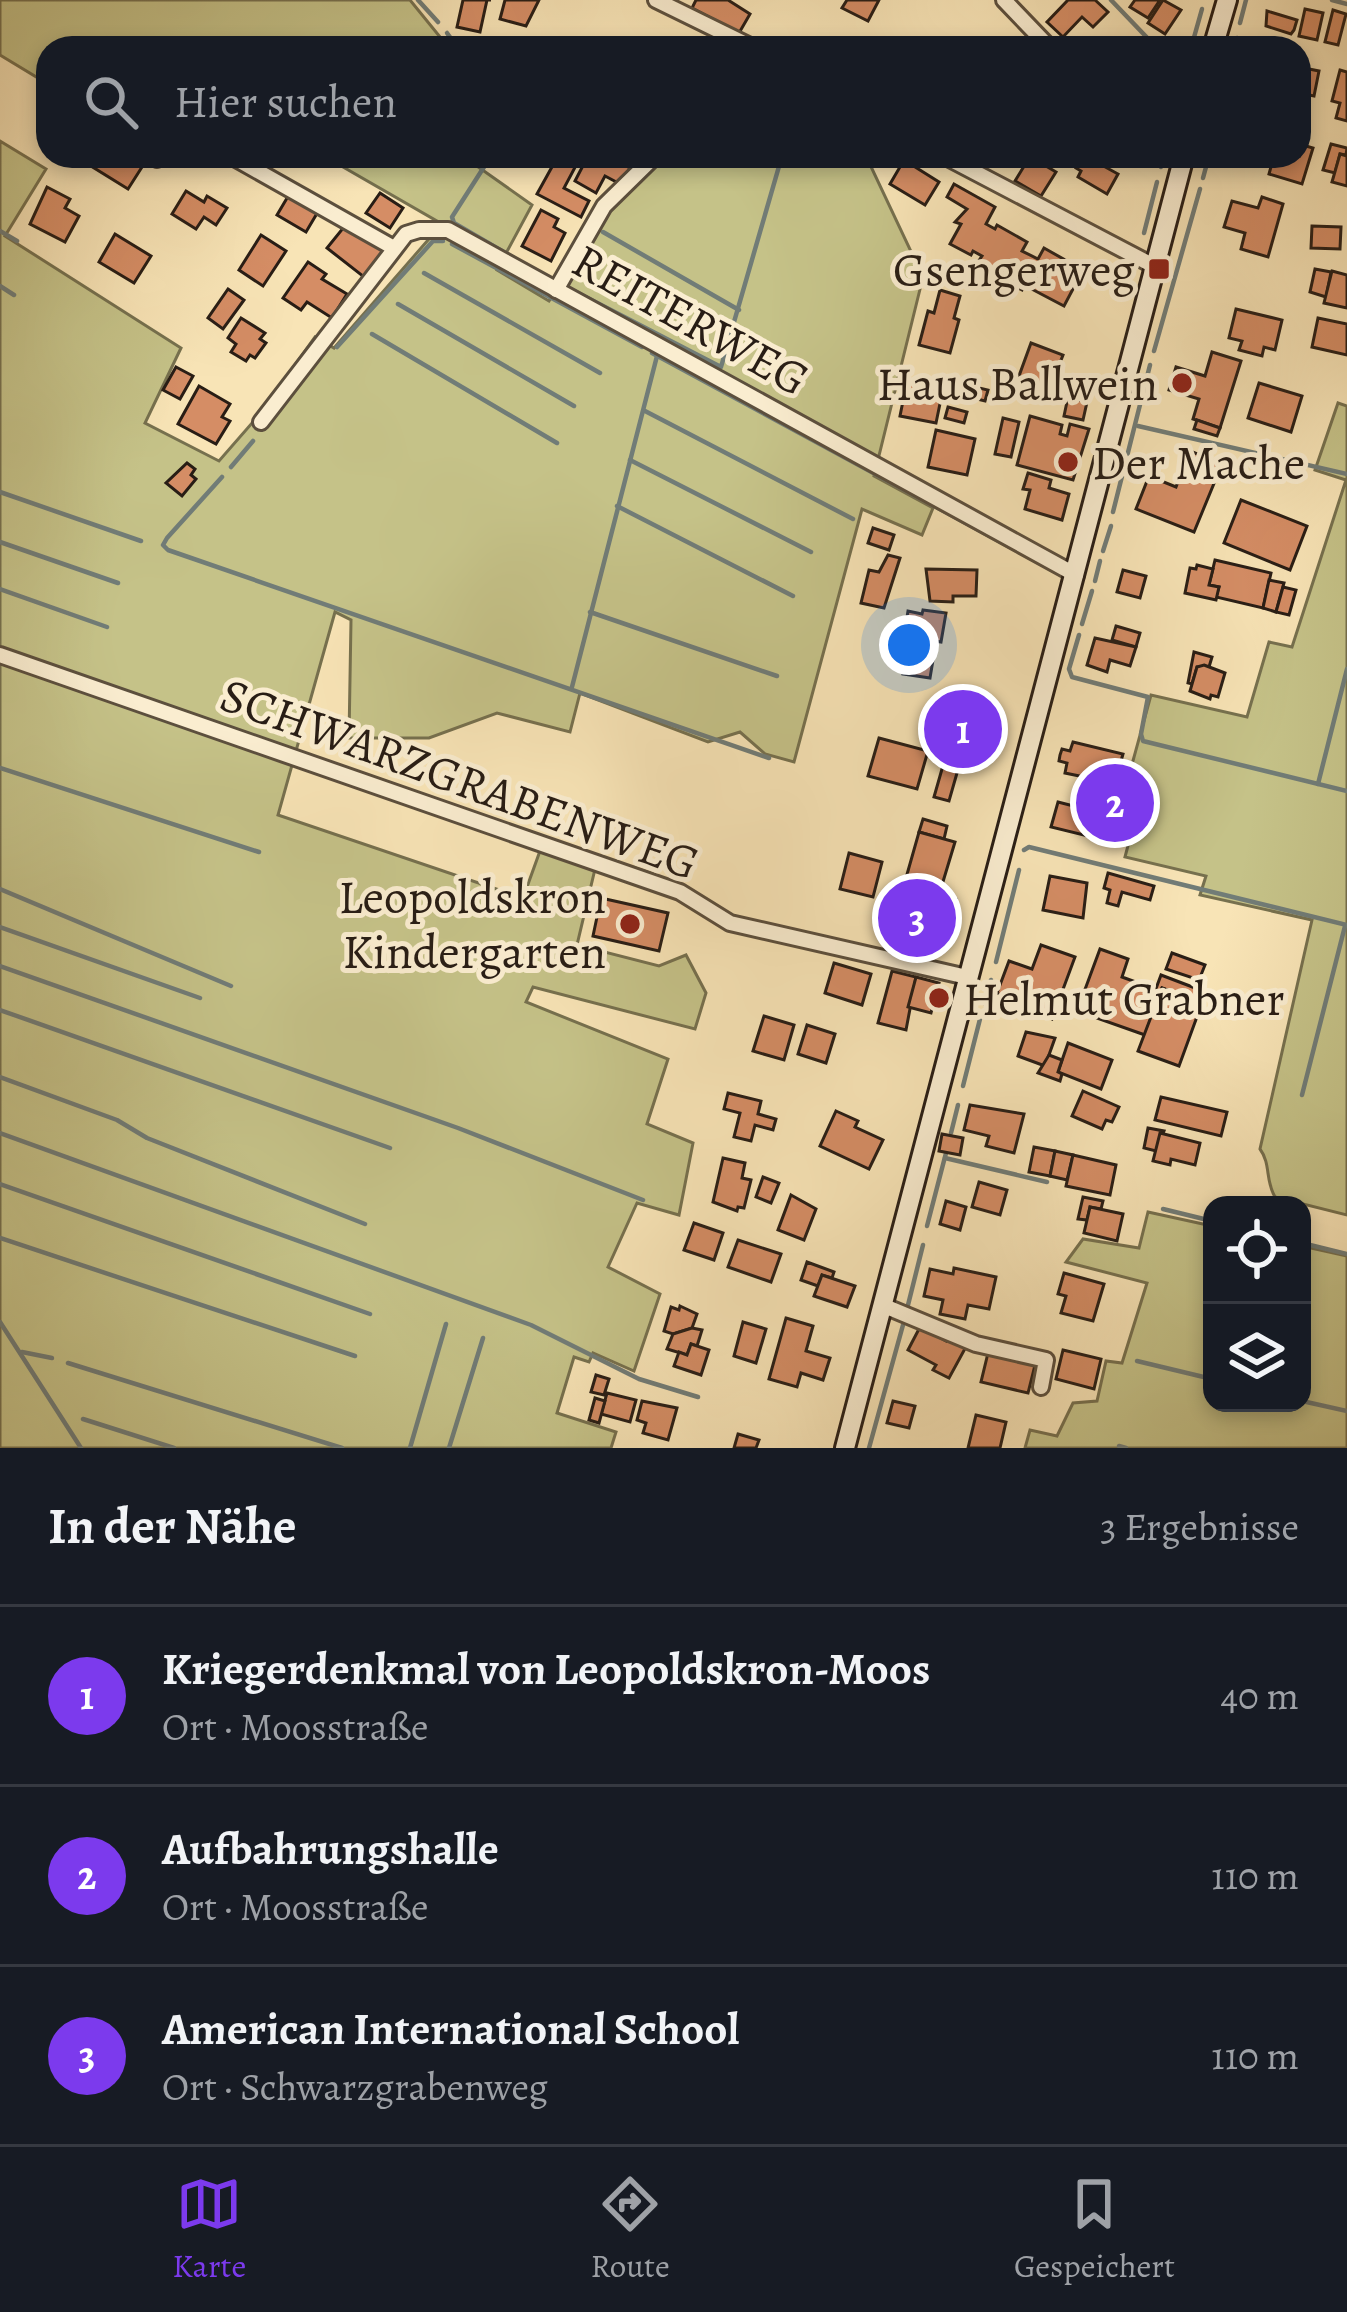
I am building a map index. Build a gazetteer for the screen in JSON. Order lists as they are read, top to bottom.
{
  "streets": {
    "street": ["REITERWEG", "SCHWARZGRABENWEG"]
  },
  "places": {
    "transit": ["Gsengerweg"],
    "other": [
      "Haus Ballwein",
      "Der Mache",
      "Leopoldskron Kindergarten",
      "Helmut Grabner"
    ]
  },
  "page": {
    "search": "Hier suchen",
    "pins": ["1", "2", "3"],
    "heading": ["In der Nähe", "3 Ergebnisse"],
    "list": [
      {
        "mark": "1",
        "name": "Kriegerdenkmal von Leopoldskron-Moos",
        "note": "Ort · Moosstraße",
        "value": "40 m"
      },
      {
        "mark": "2",
        "name": "Aufbahrungshalle",
        "note": "Ort · Moosstraße",
        "value": "110 m"
      },
      {
        "mark": "3",
        "name": "American International School",
        "note": "Ort · Schwarzgrabenweg",
        "value": "110 m"
      }
    ],
    "nav": ["Karte", "Route", "Gespeichert"]
  }
}
